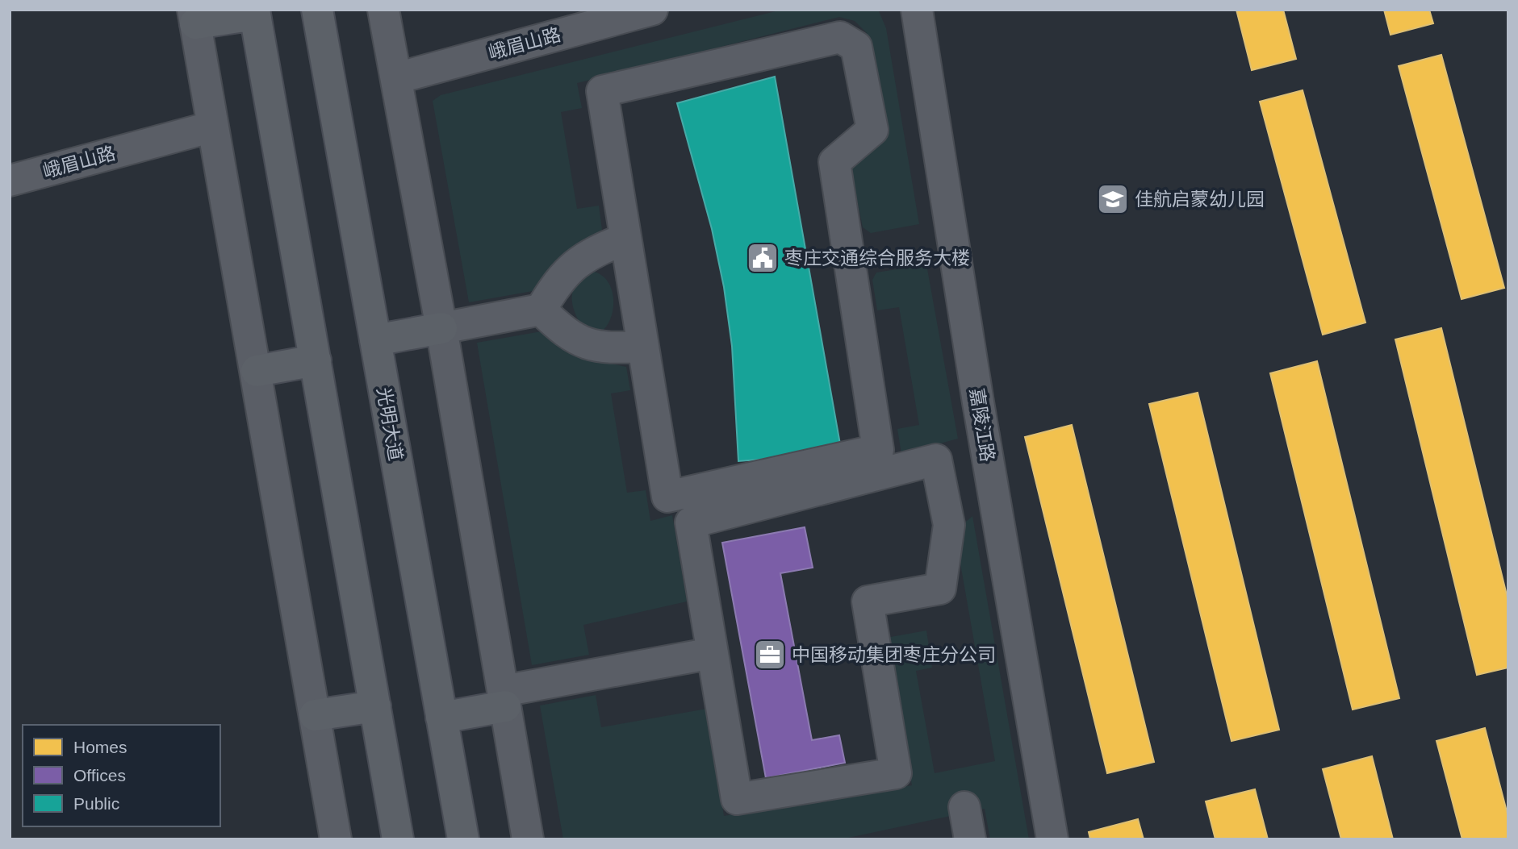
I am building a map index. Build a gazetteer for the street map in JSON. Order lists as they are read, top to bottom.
{
  "streets": {
    "main road": ["光明大道"],
    "street": ["峨眉山路", "嘉陵江路"]
  },
  "places": {
    "school or university": ["佳航启蒙幼儿园"],
    "public building": ["枣庄交通综合服务大楼"],
    "office": ["中国移动集团枣庄分公司"]
  },
  "legend": ["Homes", "Offices", "Public"]
}
